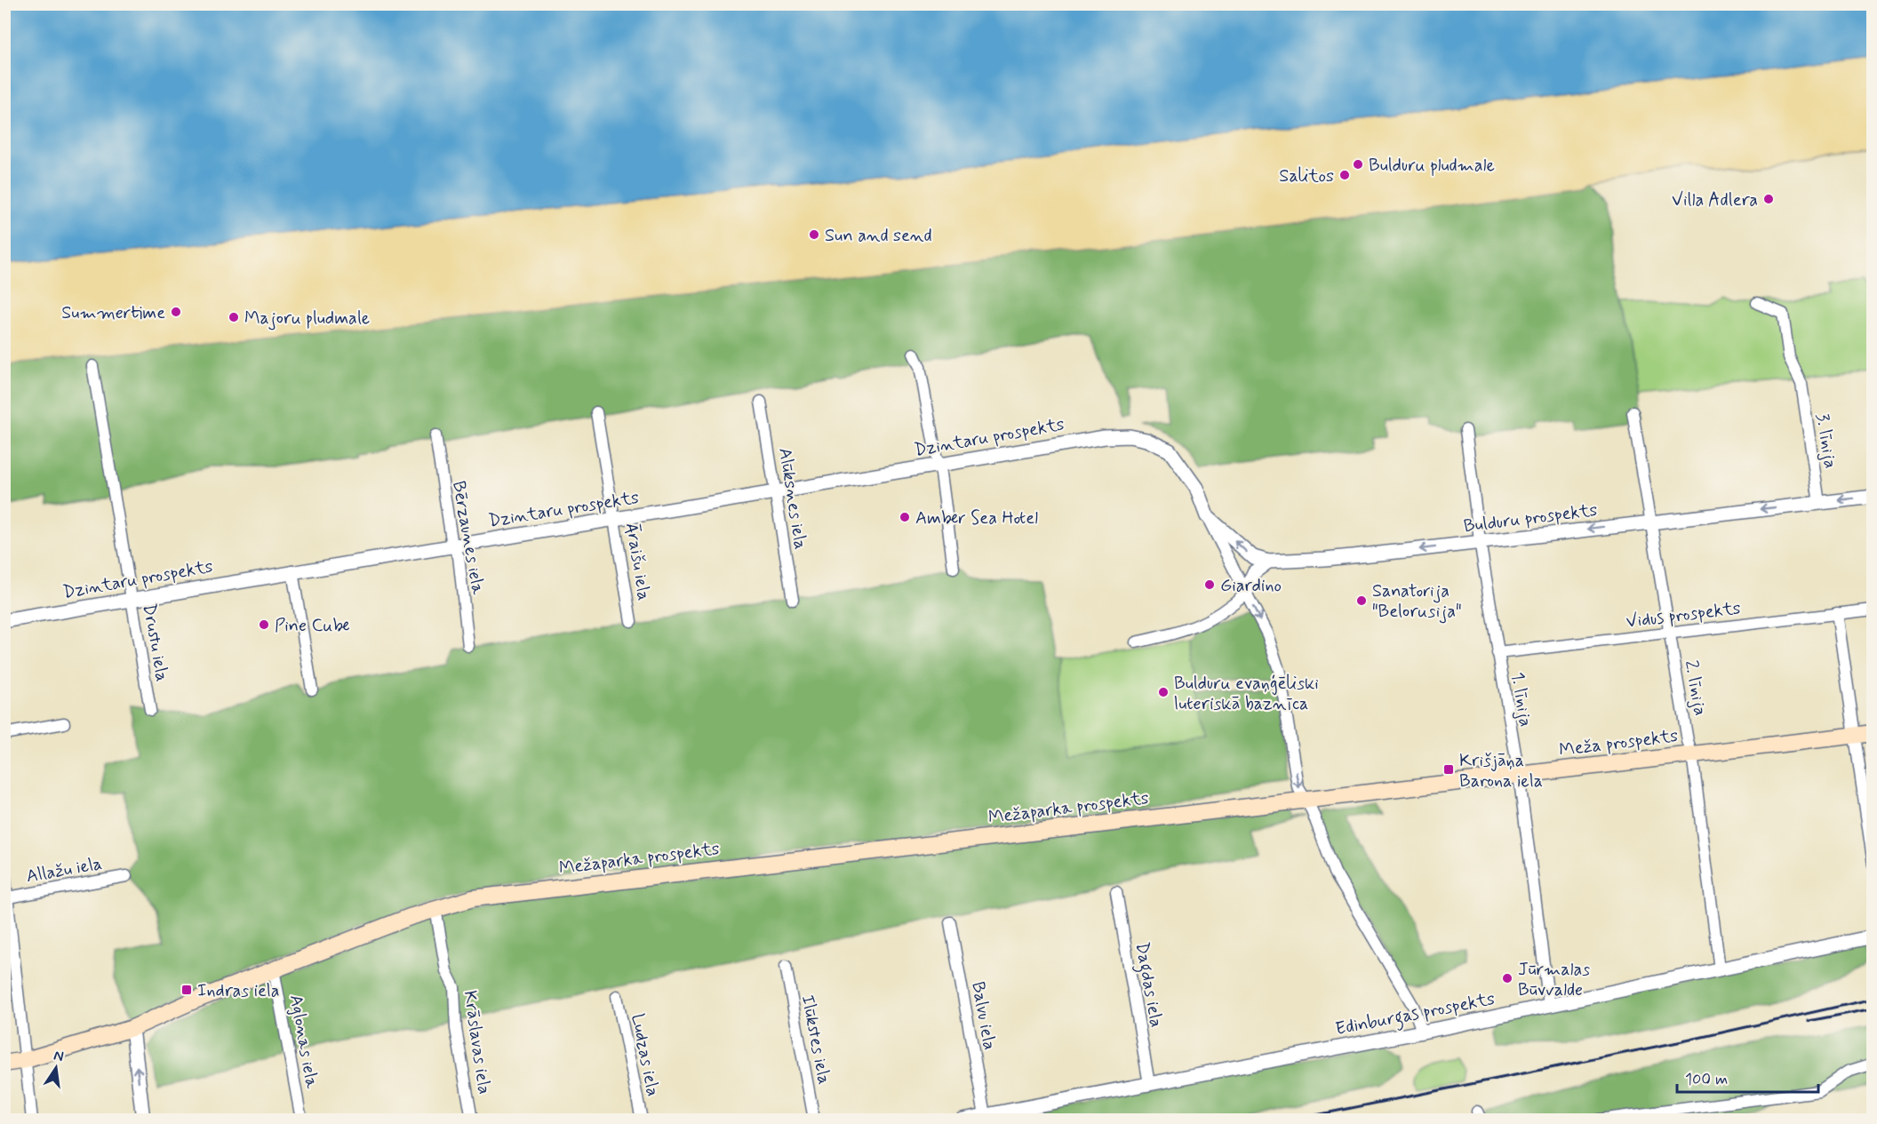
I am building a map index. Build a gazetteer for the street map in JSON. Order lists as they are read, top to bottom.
{
  "streets": {
    "main road": ["Meža prospekts", "Mežaparka prospekts"],
    "street": [
      "Dzintaru prospekts",
      "3. līnija",
      "Alūksnes iela",
      "Bulduru prospekts",
      "Bērzaunes iela",
      "Āraišu iela",
      "Vidus prospekts",
      "Drustu iela",
      "2. līnija",
      "1. līnija",
      "Allažu iela",
      "Dagdas iela",
      "Edinburgas prospekts",
      "Balvu iela",
      "Ilūkstes iela",
      "Aglonas iela",
      "Krāslavas iela",
      "Ludzas iela"
    ]
  },
  "crossings": [
    ["Dzintaru prospekts", "Alūksnes iela"],
    ["Dzintaru prospekts", "Bulduru prospekts"],
    ["Dzintaru prospekts", "Bērzaunes iela"],
    ["Dzintaru prospekts", "Āraišu iela"],
    ["Dzintaru prospekts", "Drustu iela"],
    ["3. līnija", "Bulduru prospekts"],
    ["Bulduru prospekts", "2. līnija"],
    ["Bulduru prospekts", "1. līnija"],
    ["Vidus prospekts", "2. līnija"],
    ["Vidus prospekts", "1. līnija"],
    ["2. līnija", "Meža prospekts"],
    ["2. līnija", "Edinburgas prospekts"],
    ["1. līnija", "Meža prospekts"],
    ["1. līnija", "Edinburgas prospekts"],
    ["Meža prospekts", "Mežaparka prospekts"],
    ["Mežaparka prospekts", "Aglonas iela"],
    ["Mežaparka prospekts", "Krāslavas iela"],
    ["Dagdas iela", "Edinburgas prospekts"],
    ["Edinburgas prospekts", "Balvu iela"]
  ],
  "one_way": ["Bulduru prospekts"],
  "places": {
    "other": [
      "Bulduru pludmale",
      "Salitos",
      "Villa Adlera",
      "Sun and send",
      "Summertime",
      "Majoru pludmale",
      "Amber Sea Hotel",
      "Giardino",
      "Sanatorija \"Belorusija\"",
      "Pine Cube",
      "Bulduru evaņģēliski luteriskā baznīca",
      "Jūrmalas Būvvalde"
    ],
    "transit": ["Krišjāņa Barona iela", "Indras iela"]
  },
  "scale_bar": "100 m",
  "north": "top"
}
